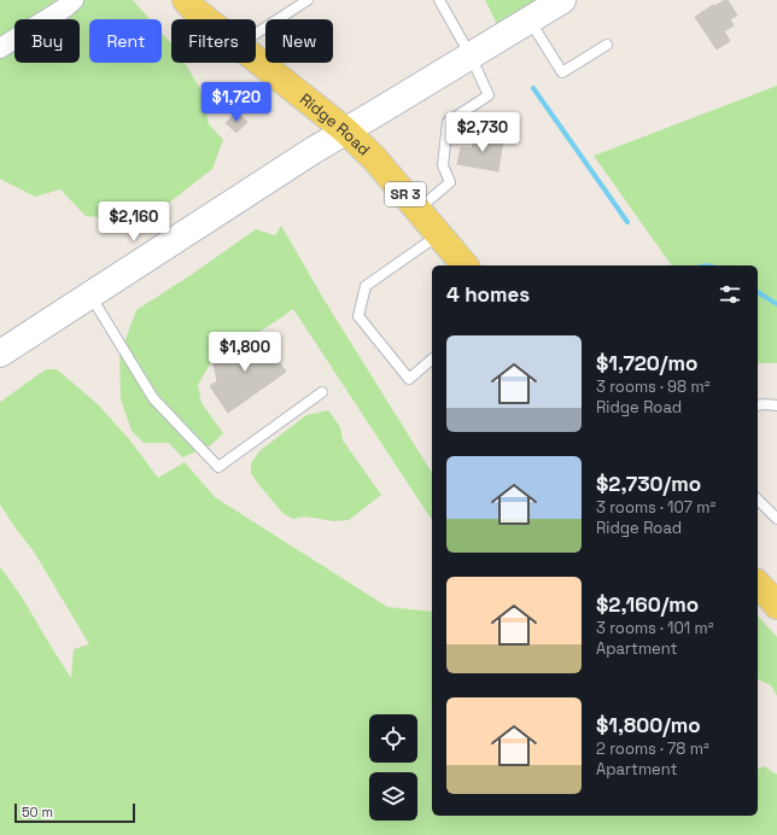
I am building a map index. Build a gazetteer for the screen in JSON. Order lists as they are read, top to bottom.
{
  "streets": {
    "main road": ["Ridge Road", "SR 3"]
  },
  "scale_bar": "50 m",
  "page": {
    "chip": [
      "Buy",
      "Rent",
      "Filters",
      "New"
    ],
    "price": [
      "$1,720",
      "$2,730",
      "$2,160",
      "$1,800"
    ],
    "heading": "4 homes",
    "list": [
      {
        "name": "$1,720/mo",
        "note": "3 rooms · 98 m² · Ridge Road"
      },
      {
        "name": "$2,730/mo",
        "note": "3 rooms · 107 m² · Ridge Road"
      },
      {
        "name": "$2,160/mo",
        "note": "3 rooms · 101 m² · Apartment"
      },
      {
        "name": "$1,800/mo",
        "note": "2 rooms · 78 m² · Apartment"
      }
    ],
    "scale": "50 m"
  }
}
